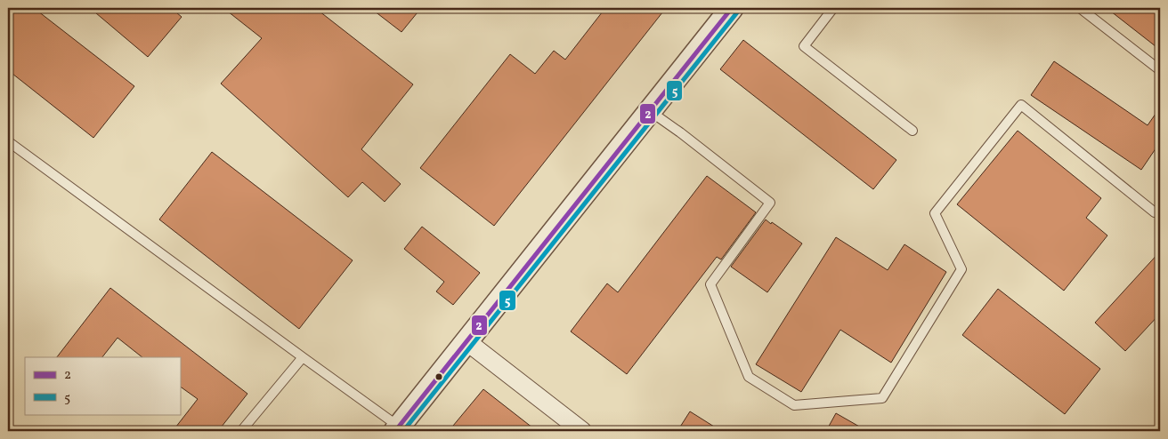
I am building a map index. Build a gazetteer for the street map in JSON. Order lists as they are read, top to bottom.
{
  "lines": ["transit line 2", "transit line 5"],
  "legend": ["2", "5"]
}
